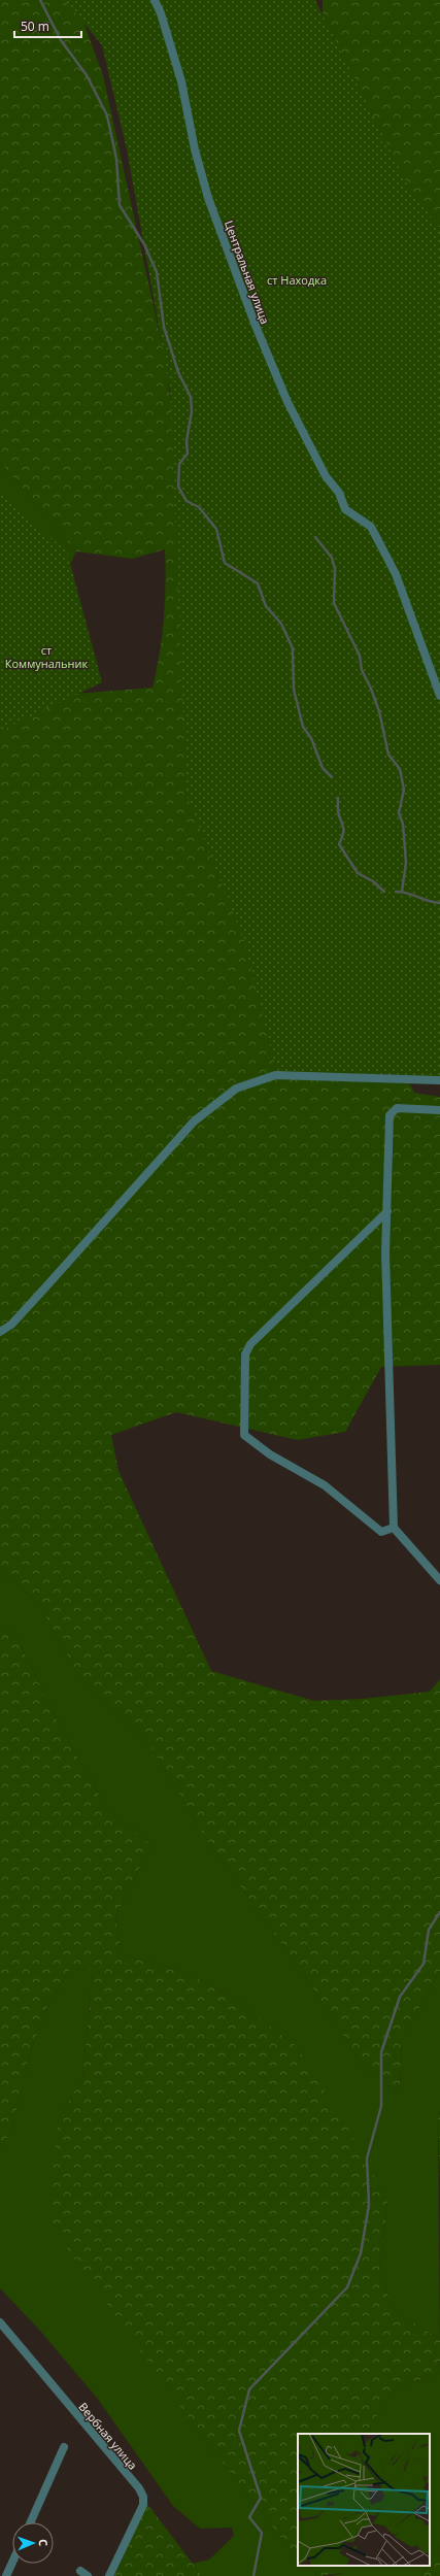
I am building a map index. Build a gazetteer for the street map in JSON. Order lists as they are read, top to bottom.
{
  "streets": {
    "street": ["Центральная улица", "Вербная улица"]
  },
  "parks": ["ст Находка", "ст Коммунальник"],
  "scale_bar": "50 m",
  "north": "right"
}
